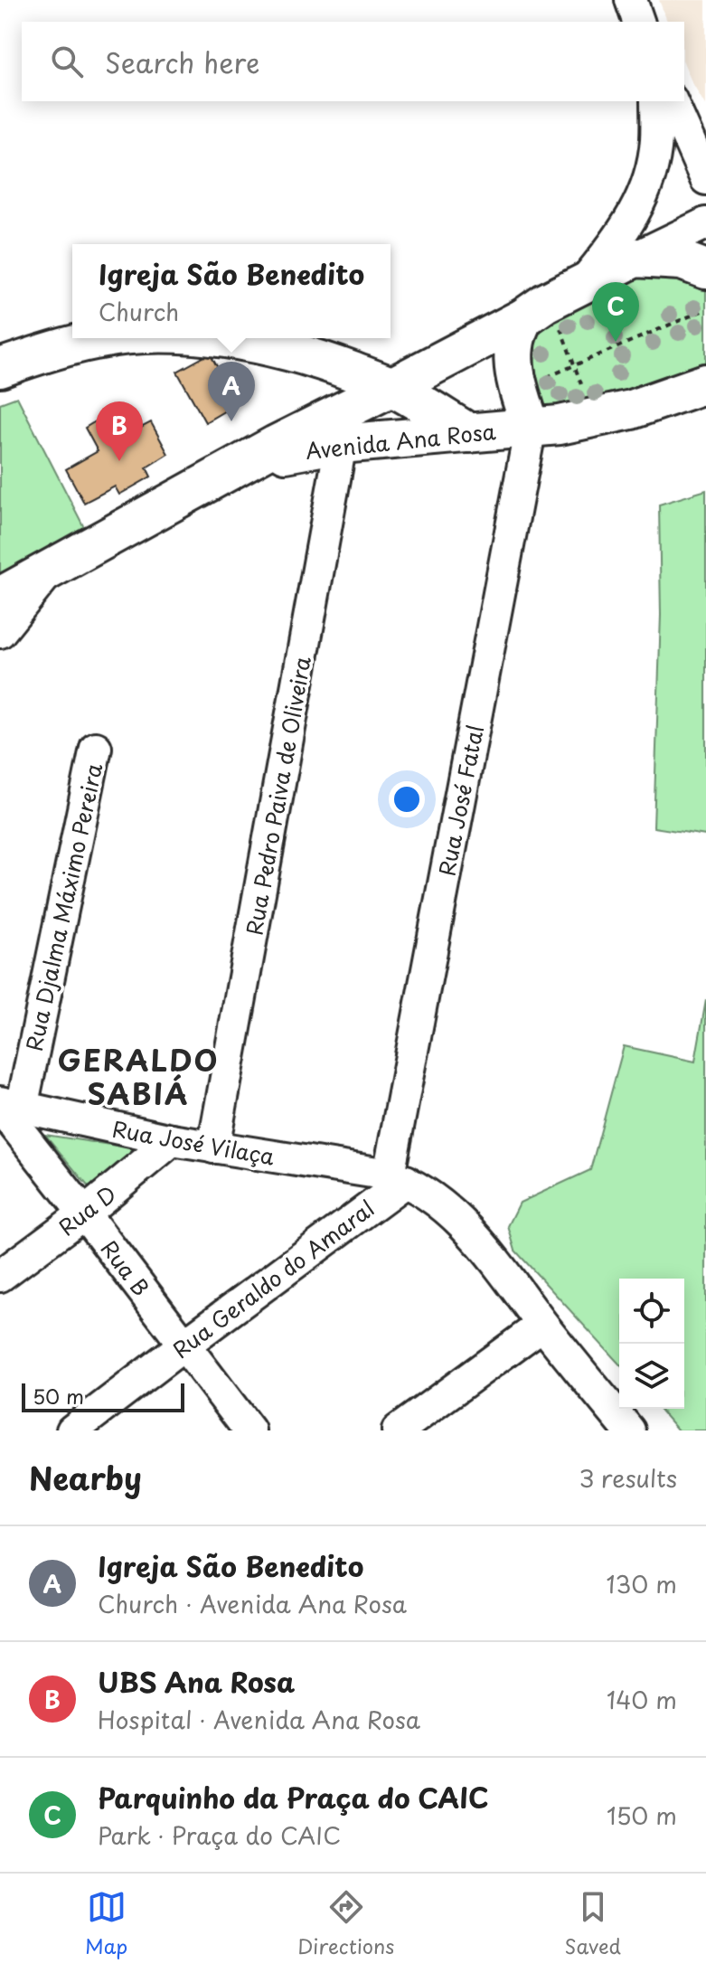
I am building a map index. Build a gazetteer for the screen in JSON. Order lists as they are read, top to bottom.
{
  "streets": {
    "main road": ["Avenida Ana Rosa"],
    "street": [
      "Rua Pedro Paiva de Oliveira",
      "Rua José Fatal",
      "Rua Djalma Máximo Pereira",
      "Rua José Vilaça",
      "Rua D",
      "Rua B",
      "Rua Geraldo do Amaral"
    ]
  },
  "crossings": [
    ["Avenida Ana Rosa", "Rua Pedro Paiva de Oliveira"],
    ["Avenida Ana Rosa", "Rua José Fatal"],
    ["Rua Pedro Paiva de Oliveira", "Rua José Vilaça"],
    ["Rua José Fatal", "Rua José Vilaça"],
    ["Rua José Fatal", "Rua Geraldo do Amaral"],
    ["Rua Djalma Máximo Pereira", "Rua José Vilaça"],
    ["Rua Djalma Máximo Pereira", "Rua B"],
    ["Rua José Vilaça", "Rua D"],
    ["Rua José Vilaça", "Rua B"],
    ["Rua José Vilaça", "Rua Geraldo do Amaral"],
    ["Rua D", "Rua B"],
    ["Rua B", "Rua Geraldo do Amaral"]
  ],
  "districts": ["GERALDO SABIÁ"],
  "scale_bar": "50 m",
  "page": {
    "search": "Search here",
    "popup": ["Igreja São Benedito", "Church"],
    "pins": ["C", "A", "B"],
    "scale": "50 m",
    "heading": ["Nearby", "3 results"],
    "list": [
      {
        "mark": "A",
        "name": "Igreja São Benedito",
        "note": "Church · Avenida Ana Rosa",
        "value": "130 m"
      },
      {
        "mark": "B",
        "name": "UBS Ana Rosa",
        "note": "Hospital · Avenida Ana Rosa",
        "value": "140 m"
      },
      {
        "mark": "C",
        "name": "Parquinho da Praça do CAIC",
        "note": "Park · Praça do CAIC",
        "value": "150 m"
      }
    ],
    "nav": ["Map", "Directions", "Saved"]
  }
}
